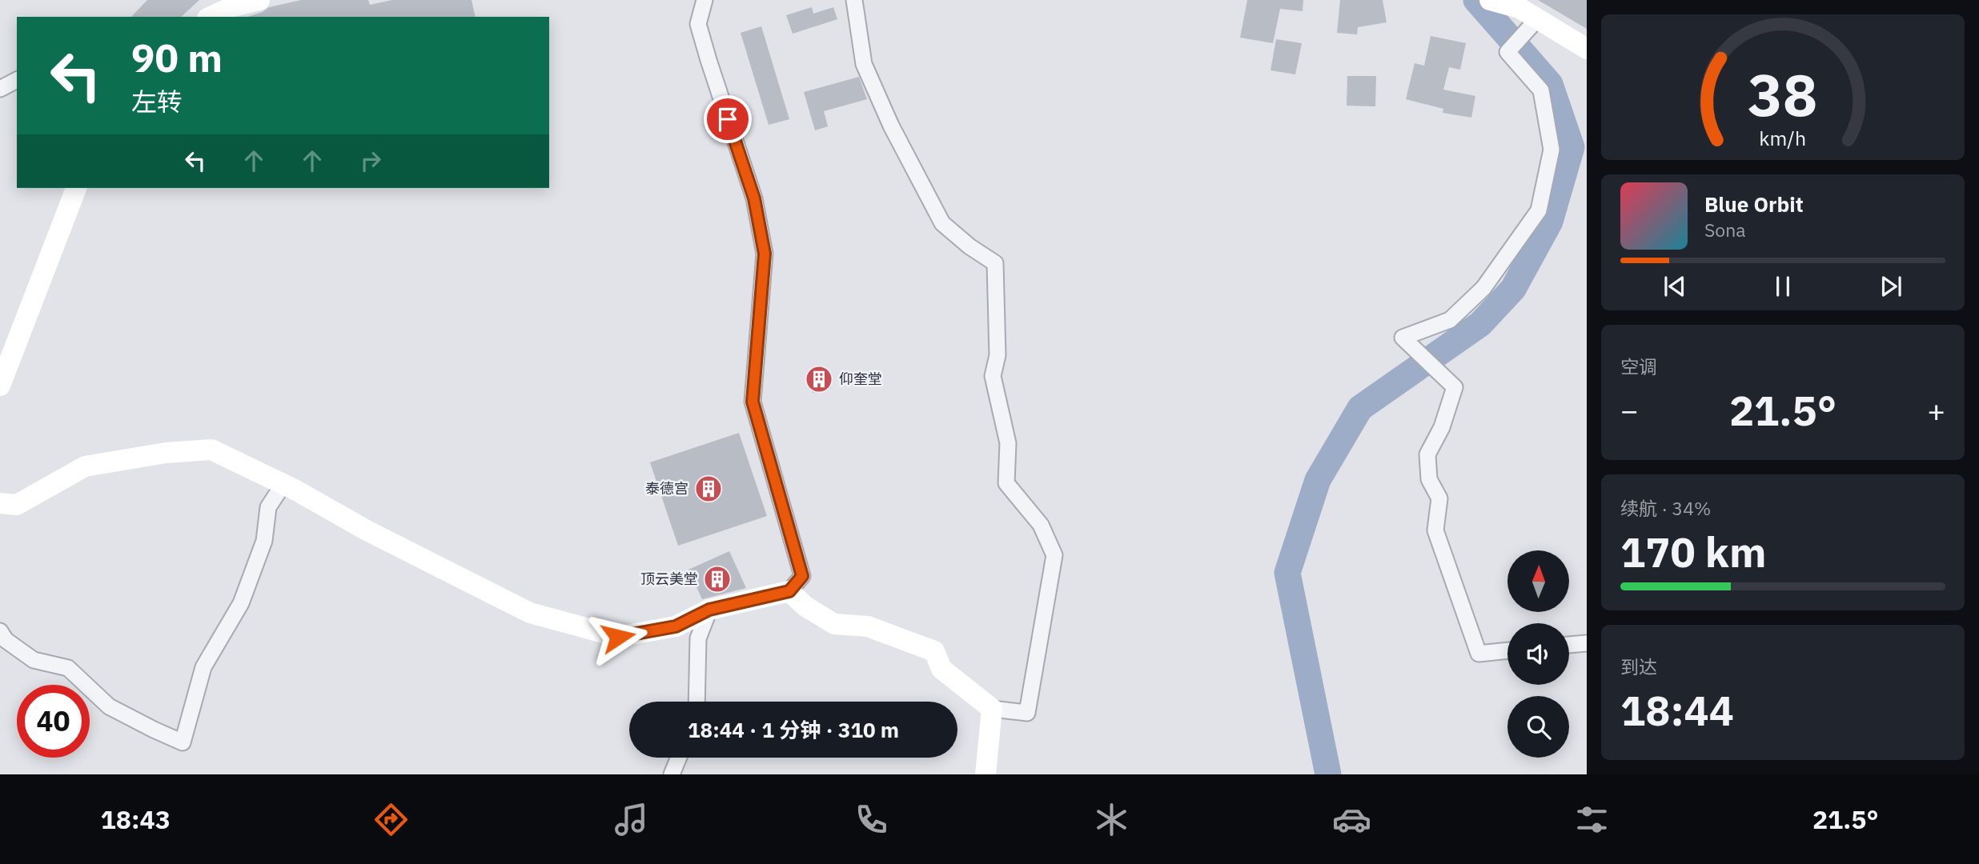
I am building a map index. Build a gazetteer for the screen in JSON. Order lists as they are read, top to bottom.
{
  "places": {
    "building": ["仰奎堂", "泰德宫", "顶云美堂"]
  },
  "north": "top",
  "page": {
    "turn": ["90 m", "左转"],
    "song": ["Blue Orbit", "Sona"],
    "tile": [
      "空调",
      ["续航 · 34%", "170 km"],
      ["到达", "18:44"]
    ],
    "heat": ["−", "21.5°", "+"],
    "limit": "40",
    "trip": "18:44 · 1 分钟 · 310 m",
    "tabs": ["18:43", "21.5°"],
    "gauge": ["38", "km/h"]
  }
}
